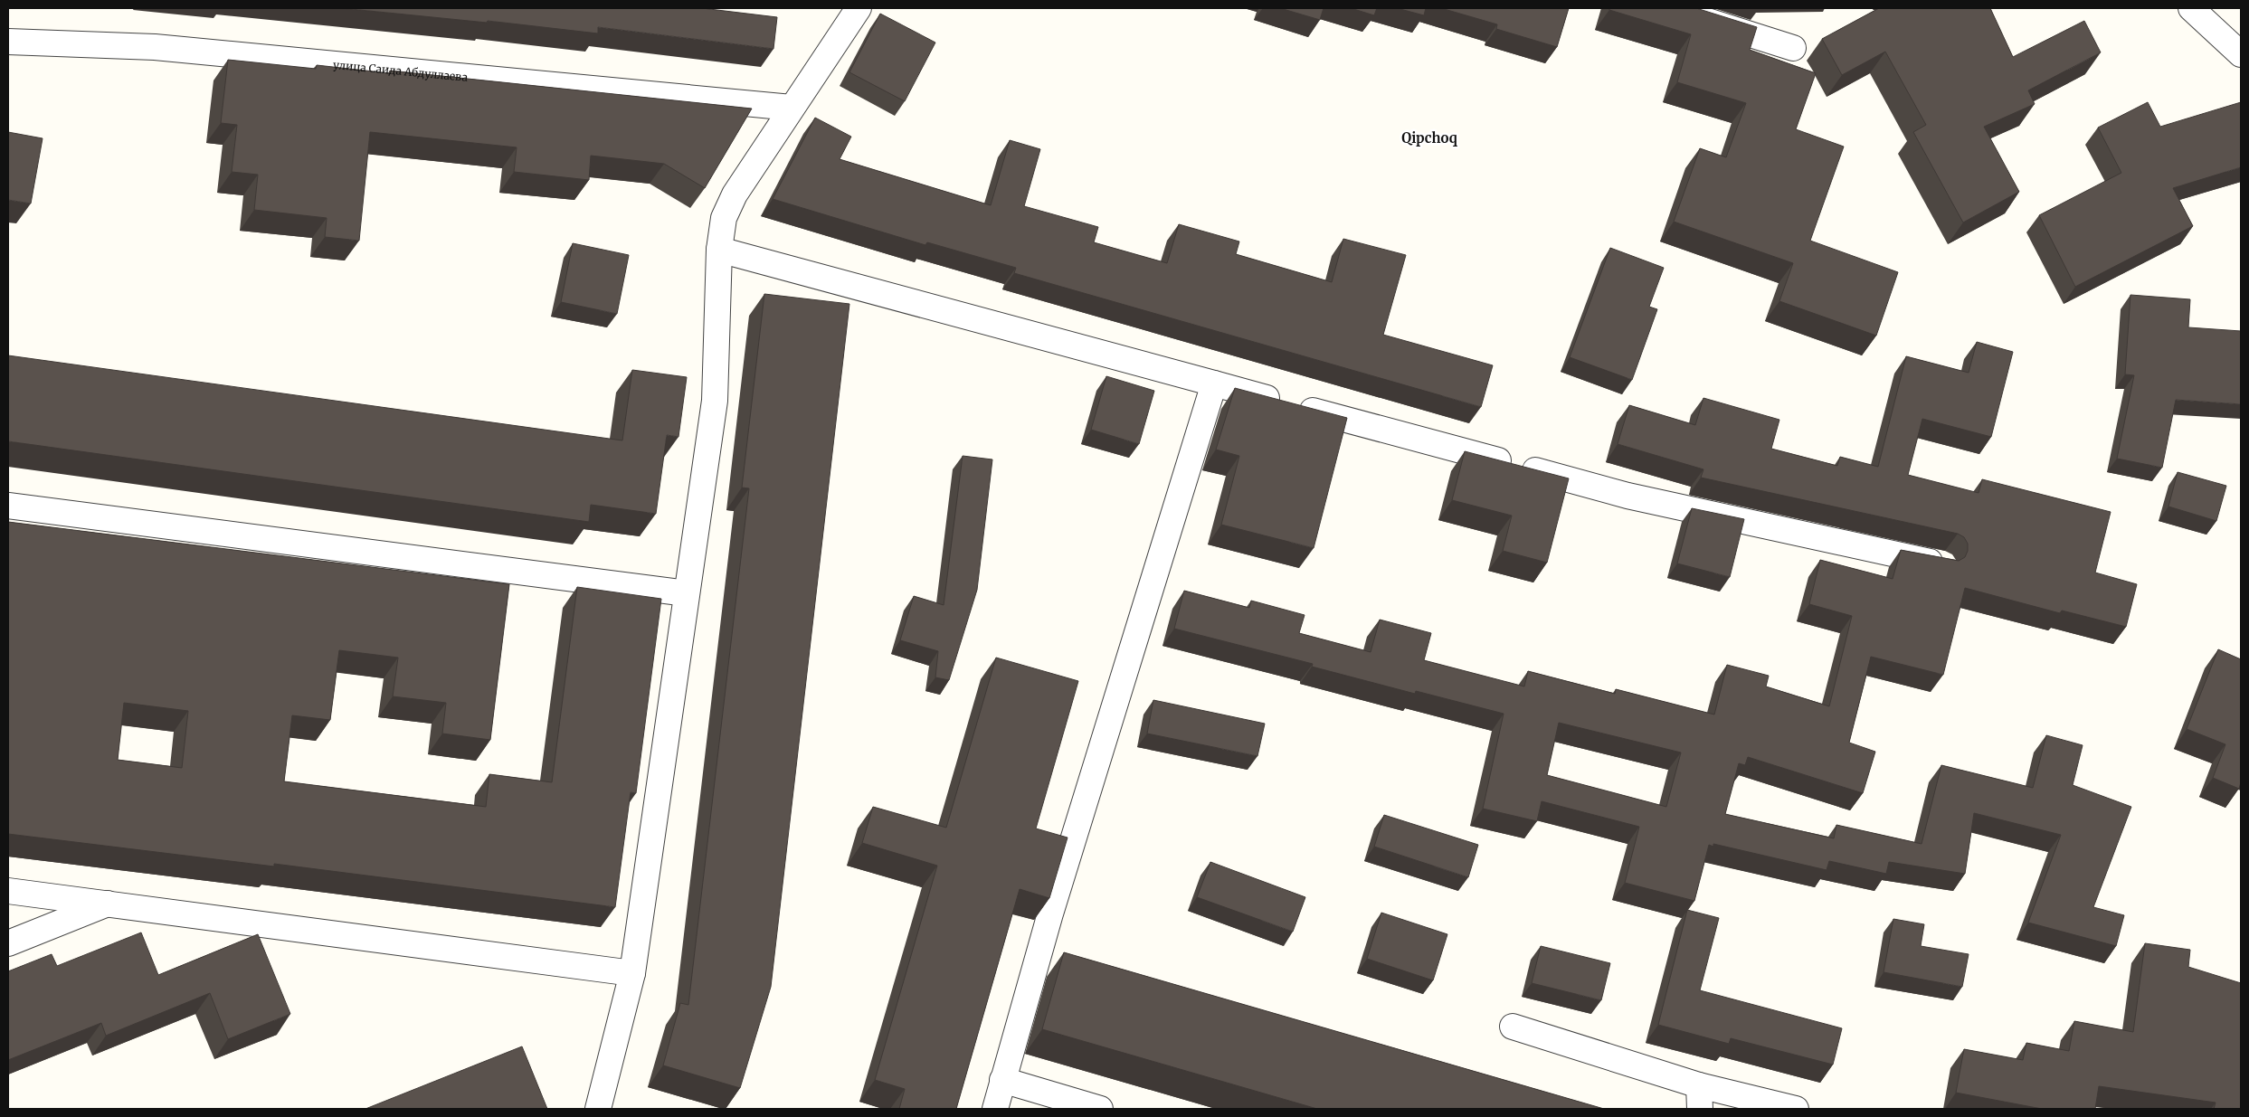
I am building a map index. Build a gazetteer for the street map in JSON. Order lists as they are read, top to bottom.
{
  "streets": {
    "street": ["улица Саида Абдуллаева"]
  },
  "districts": ["Qipchoq"]
}
